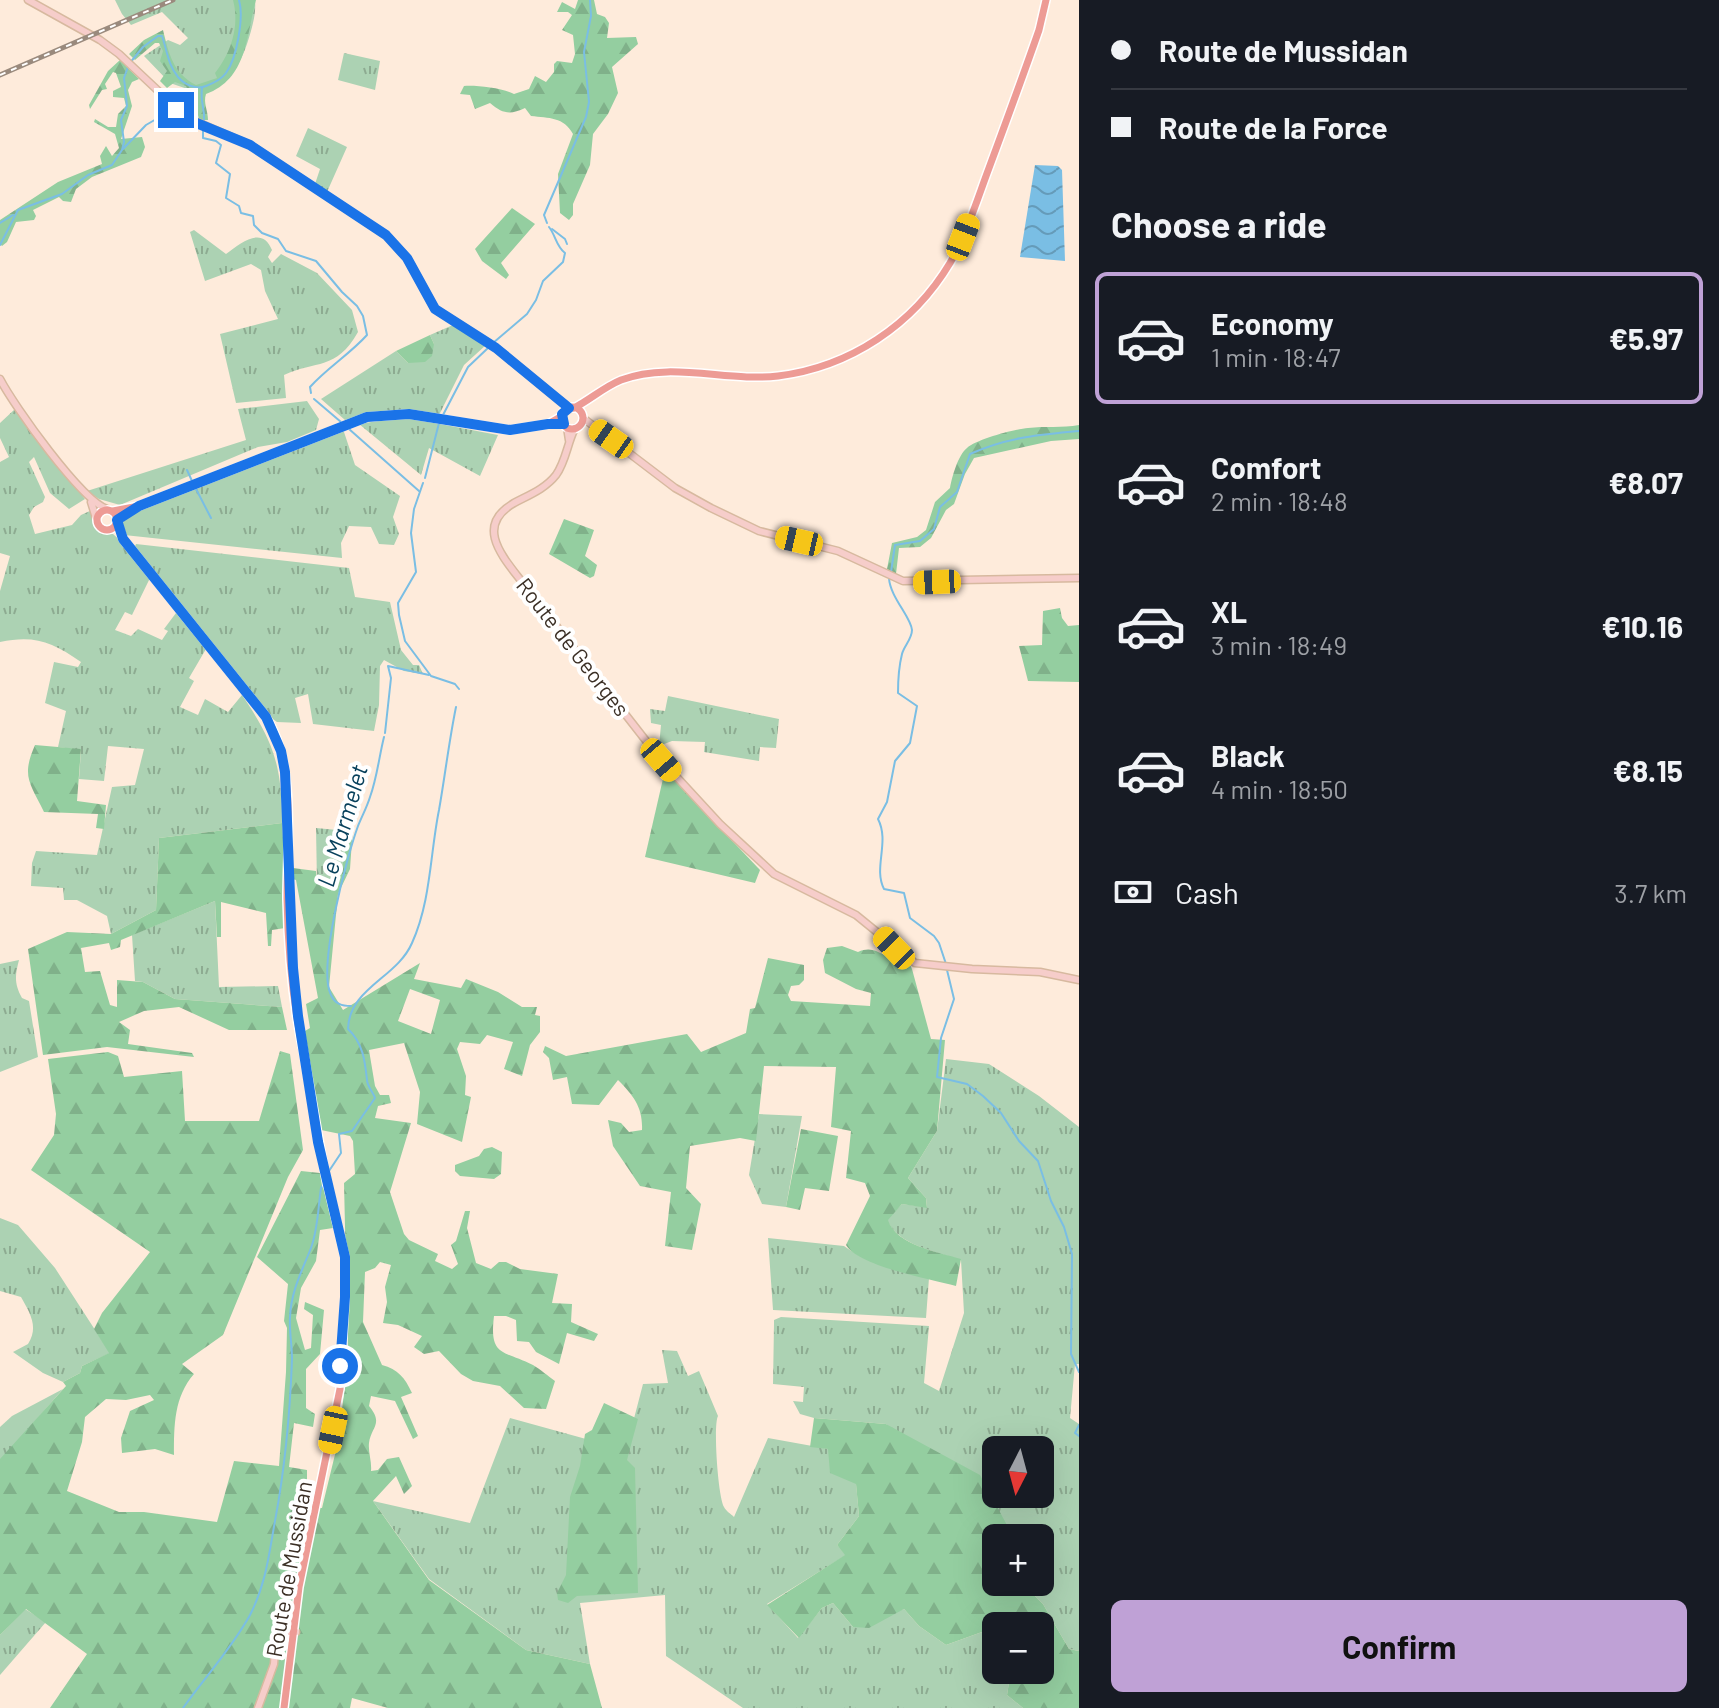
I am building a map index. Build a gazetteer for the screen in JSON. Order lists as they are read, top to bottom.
{
  "streets": {
    "main road": ["Route de Mussidan"],
    "street": ["Route de Georges"]
  },
  "water": ["Le Marmelet"],
  "north": "bottom",
  "page": {
    "banner": ["Route de Mussidan", "Route de la Force"],
    "heading": "Choose a ride",
    "list": [
      {
        "name": "Economy",
        "note": "1 min · 18:47",
        "value": "€5.97"
      },
      {
        "name": "Comfort",
        "note": "2 min · 18:48",
        "value": "€8.07"
      },
      {
        "name": "XL",
        "note": "3 min · 18:49",
        "value": "€10.16"
      },
      {
        "name": "Black",
        "note": "4 min · 18:50",
        "value": "€8.15"
      }
    ],
    "pay": ["Cash", "3.7 km"],
    "map_buttons": ["+", "−"],
    "buttons": "Confirm"
  }
}
